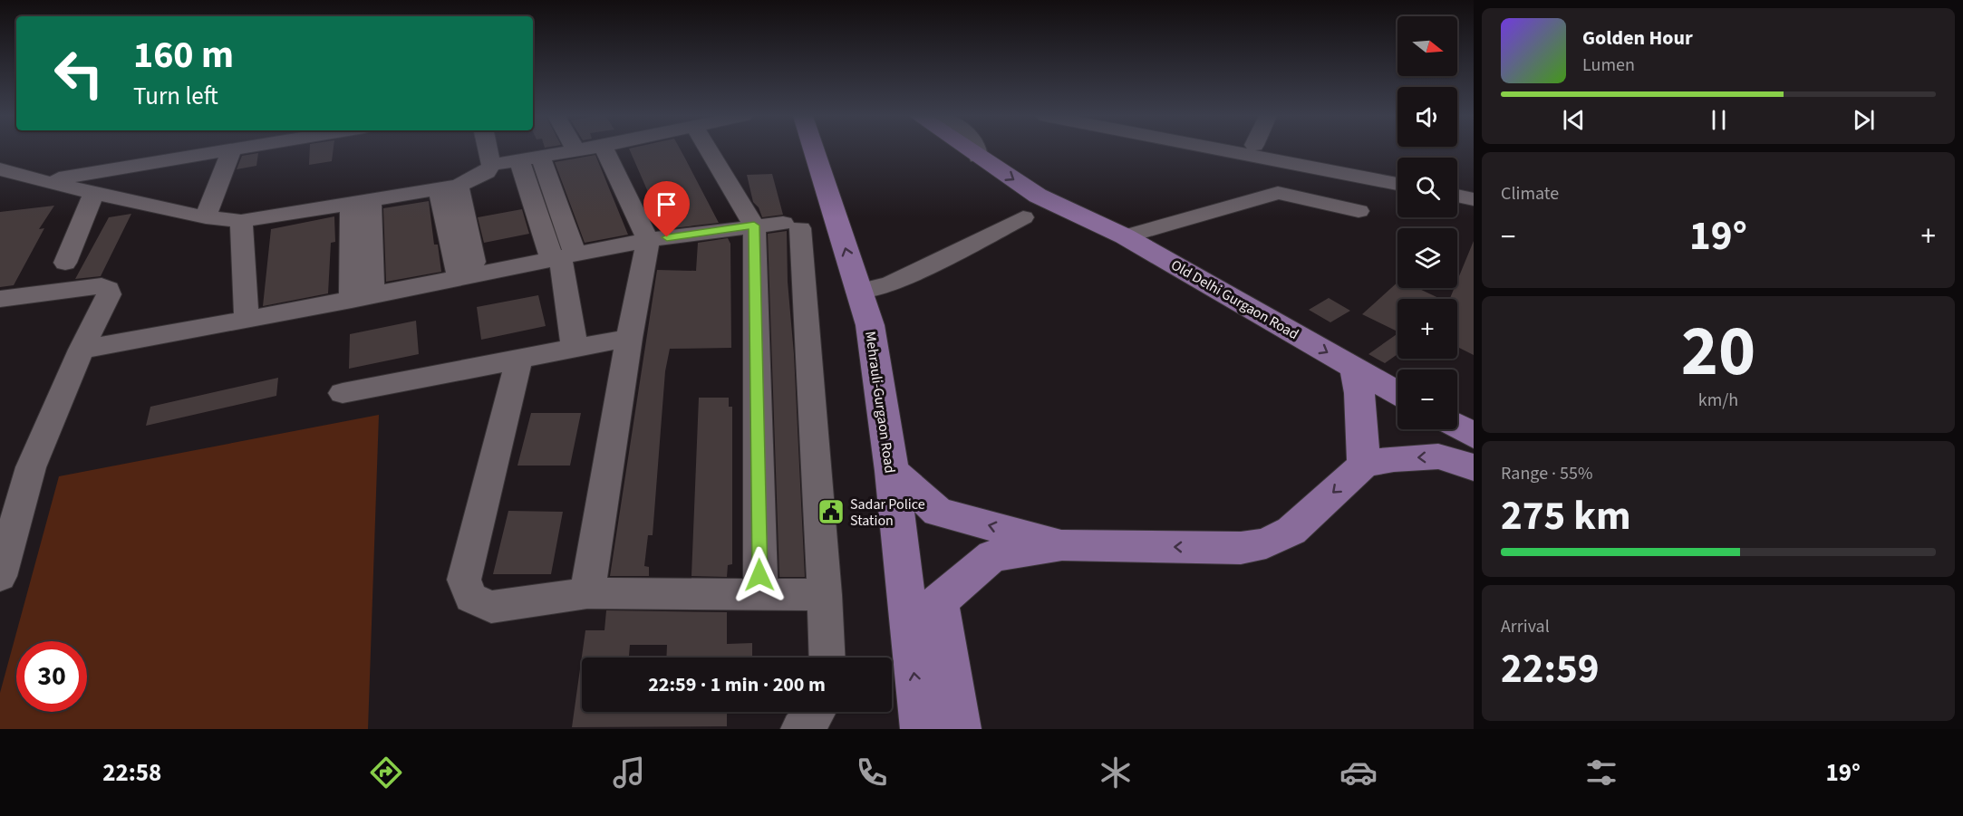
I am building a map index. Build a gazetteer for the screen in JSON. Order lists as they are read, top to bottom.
{
  "streets": {
    "main road": ["Old Delhi Gurgaon Road", "Mehrauli-Gurgaon Road"]
  },
  "one_way": ["Old Delhi Gurgaon Road", "Mehrauli-Gurgaon Road"],
  "places": {
    "public building": ["Sadar Police Station"]
  },
  "north": "right",
  "page": {
    "map_buttons": ["+", "−"],
    "turn": ["160 m", "Turn left"],
    "song": ["Golden Hour", "Lumen"],
    "tile": [
      "Climate",
      ["20", "km/h"],
      ["Range · 55%", "275 km"],
      ["Arrival", "22:59"]
    ],
    "heat": ["−", "19°", "+"],
    "limit": "30",
    "trip": "22:59 · 1 min · 200 m",
    "tabs": ["22:58", "19°"]
  }
}
